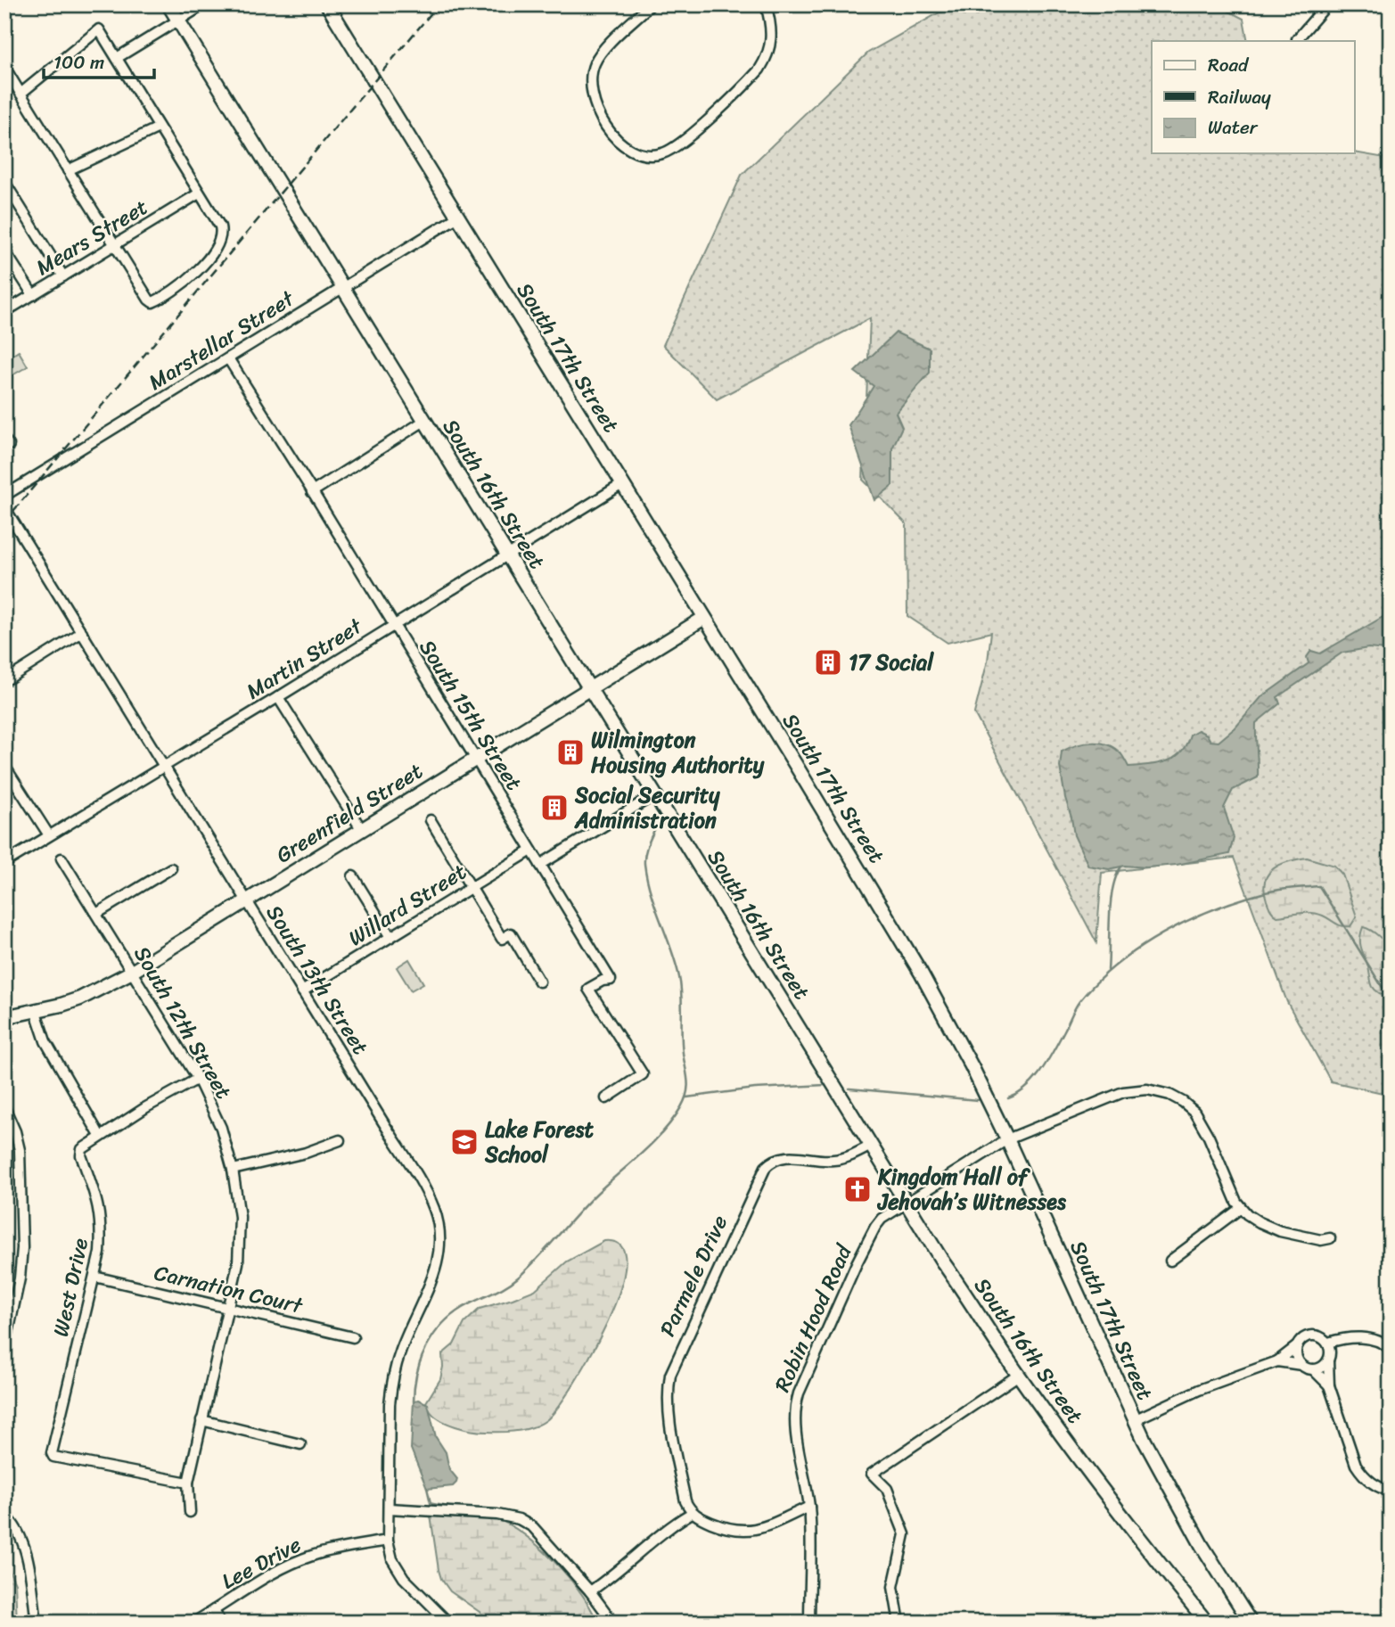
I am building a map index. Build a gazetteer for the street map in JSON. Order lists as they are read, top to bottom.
{
  "streets": {
    "main road": ["South 17th Street", "South 16th Street", "Greenfield Street"],
    "street": [
      "Mears Street",
      "Marstellar Street",
      "Martin Street",
      "South 15th Street",
      "Willard Street",
      "South 13th Street",
      "South 12th Street",
      "Parmele Drive",
      "West Drive",
      "Carnation Court",
      "Robin Hood Road",
      "Lee Drive"
    ]
  },
  "crossings": [
    ["Marstellar Street", "South 17th Street"],
    ["Marstellar Street", "South 16th Street"],
    ["Marstellar Street", "South 15th Street"],
    ["South 17th Street", "Martin Street"],
    ["South 17th Street", "Greenfield Street"],
    ["South 17th Street", "Robin Hood Road"],
    ["South 16th Street", "Martin Street"],
    ["South 16th Street", "Greenfield Street"],
    ["South 16th Street", "Parmele Drive"],
    ["South 16th Street", "Robin Hood Road"],
    ["Martin Street", "South 15th Street"],
    ["Martin Street", "South 13th Street"],
    ["South 15th Street", "Greenfield Street"],
    ["South 15th Street", "Willard Street"],
    ["Greenfield Street", "South 13th Street"],
    ["Greenfield Street", "South 12th Street"],
    ["Willard Street", "South 13th Street"],
    ["South 13th Street", "Lee Drive"],
    ["South 12th Street", "West Drive"],
    ["South 12th Street", "Carnation Court"],
    ["West Drive", "Carnation Court"]
  ],
  "places": {
    "building": ["17 Social", "Wilmington Housing Authority", "Social Security Administration"],
    "school or university": ["Lake Forest School"],
    "church": ["Kingdom Hall of Jehovah’s Witnesses"]
  },
  "legend": ["Road", "Railway", "Water"],
  "scale_bar": "100 m"
}
